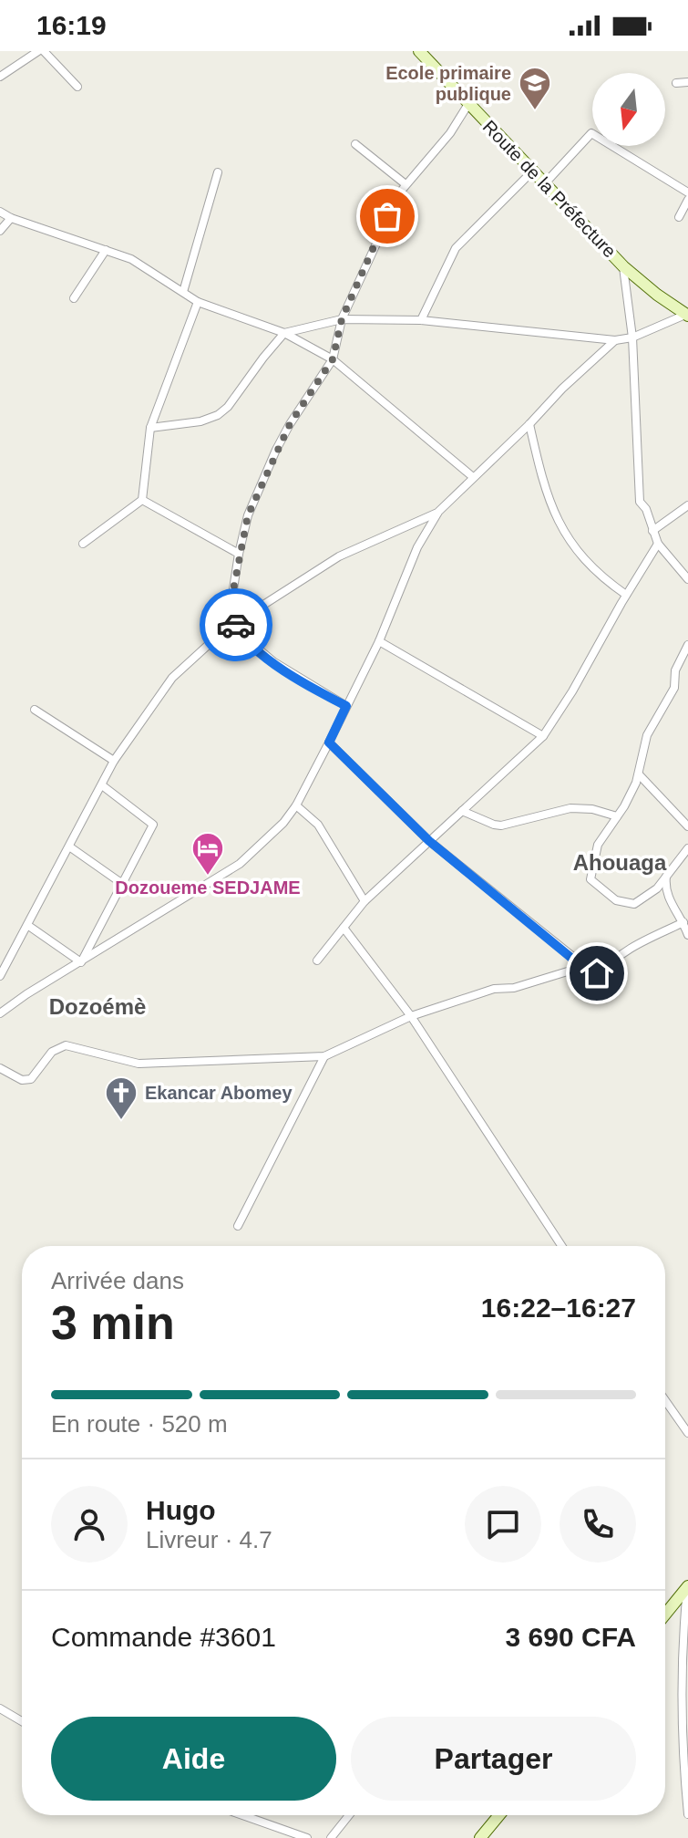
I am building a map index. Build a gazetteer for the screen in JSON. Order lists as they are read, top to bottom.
{
  "streets": {
    "street": ["Route de la Préfecture"]
  },
  "districts": ["Ahouaga", "Dozoémè"],
  "places": {
    "school or university": ["Ecole primaire publique"],
    "hotel": ["Dozoueme SEDJAME"],
    "church": ["Ekancar Abomey"]
  },
  "north": "bottom",
  "page": {
    "status": "16:19",
    "heading": ["3 min", "Arrivée dans", "16:22–16:27"],
    "panel": [
      "Hugo",
      "Livreur · 4.7",
      "Commande #3601",
      "3 690 CFA"
    ],
    "bar": "En route · 520 m",
    "buttons": ["Aide", "Partager"]
  }
}
